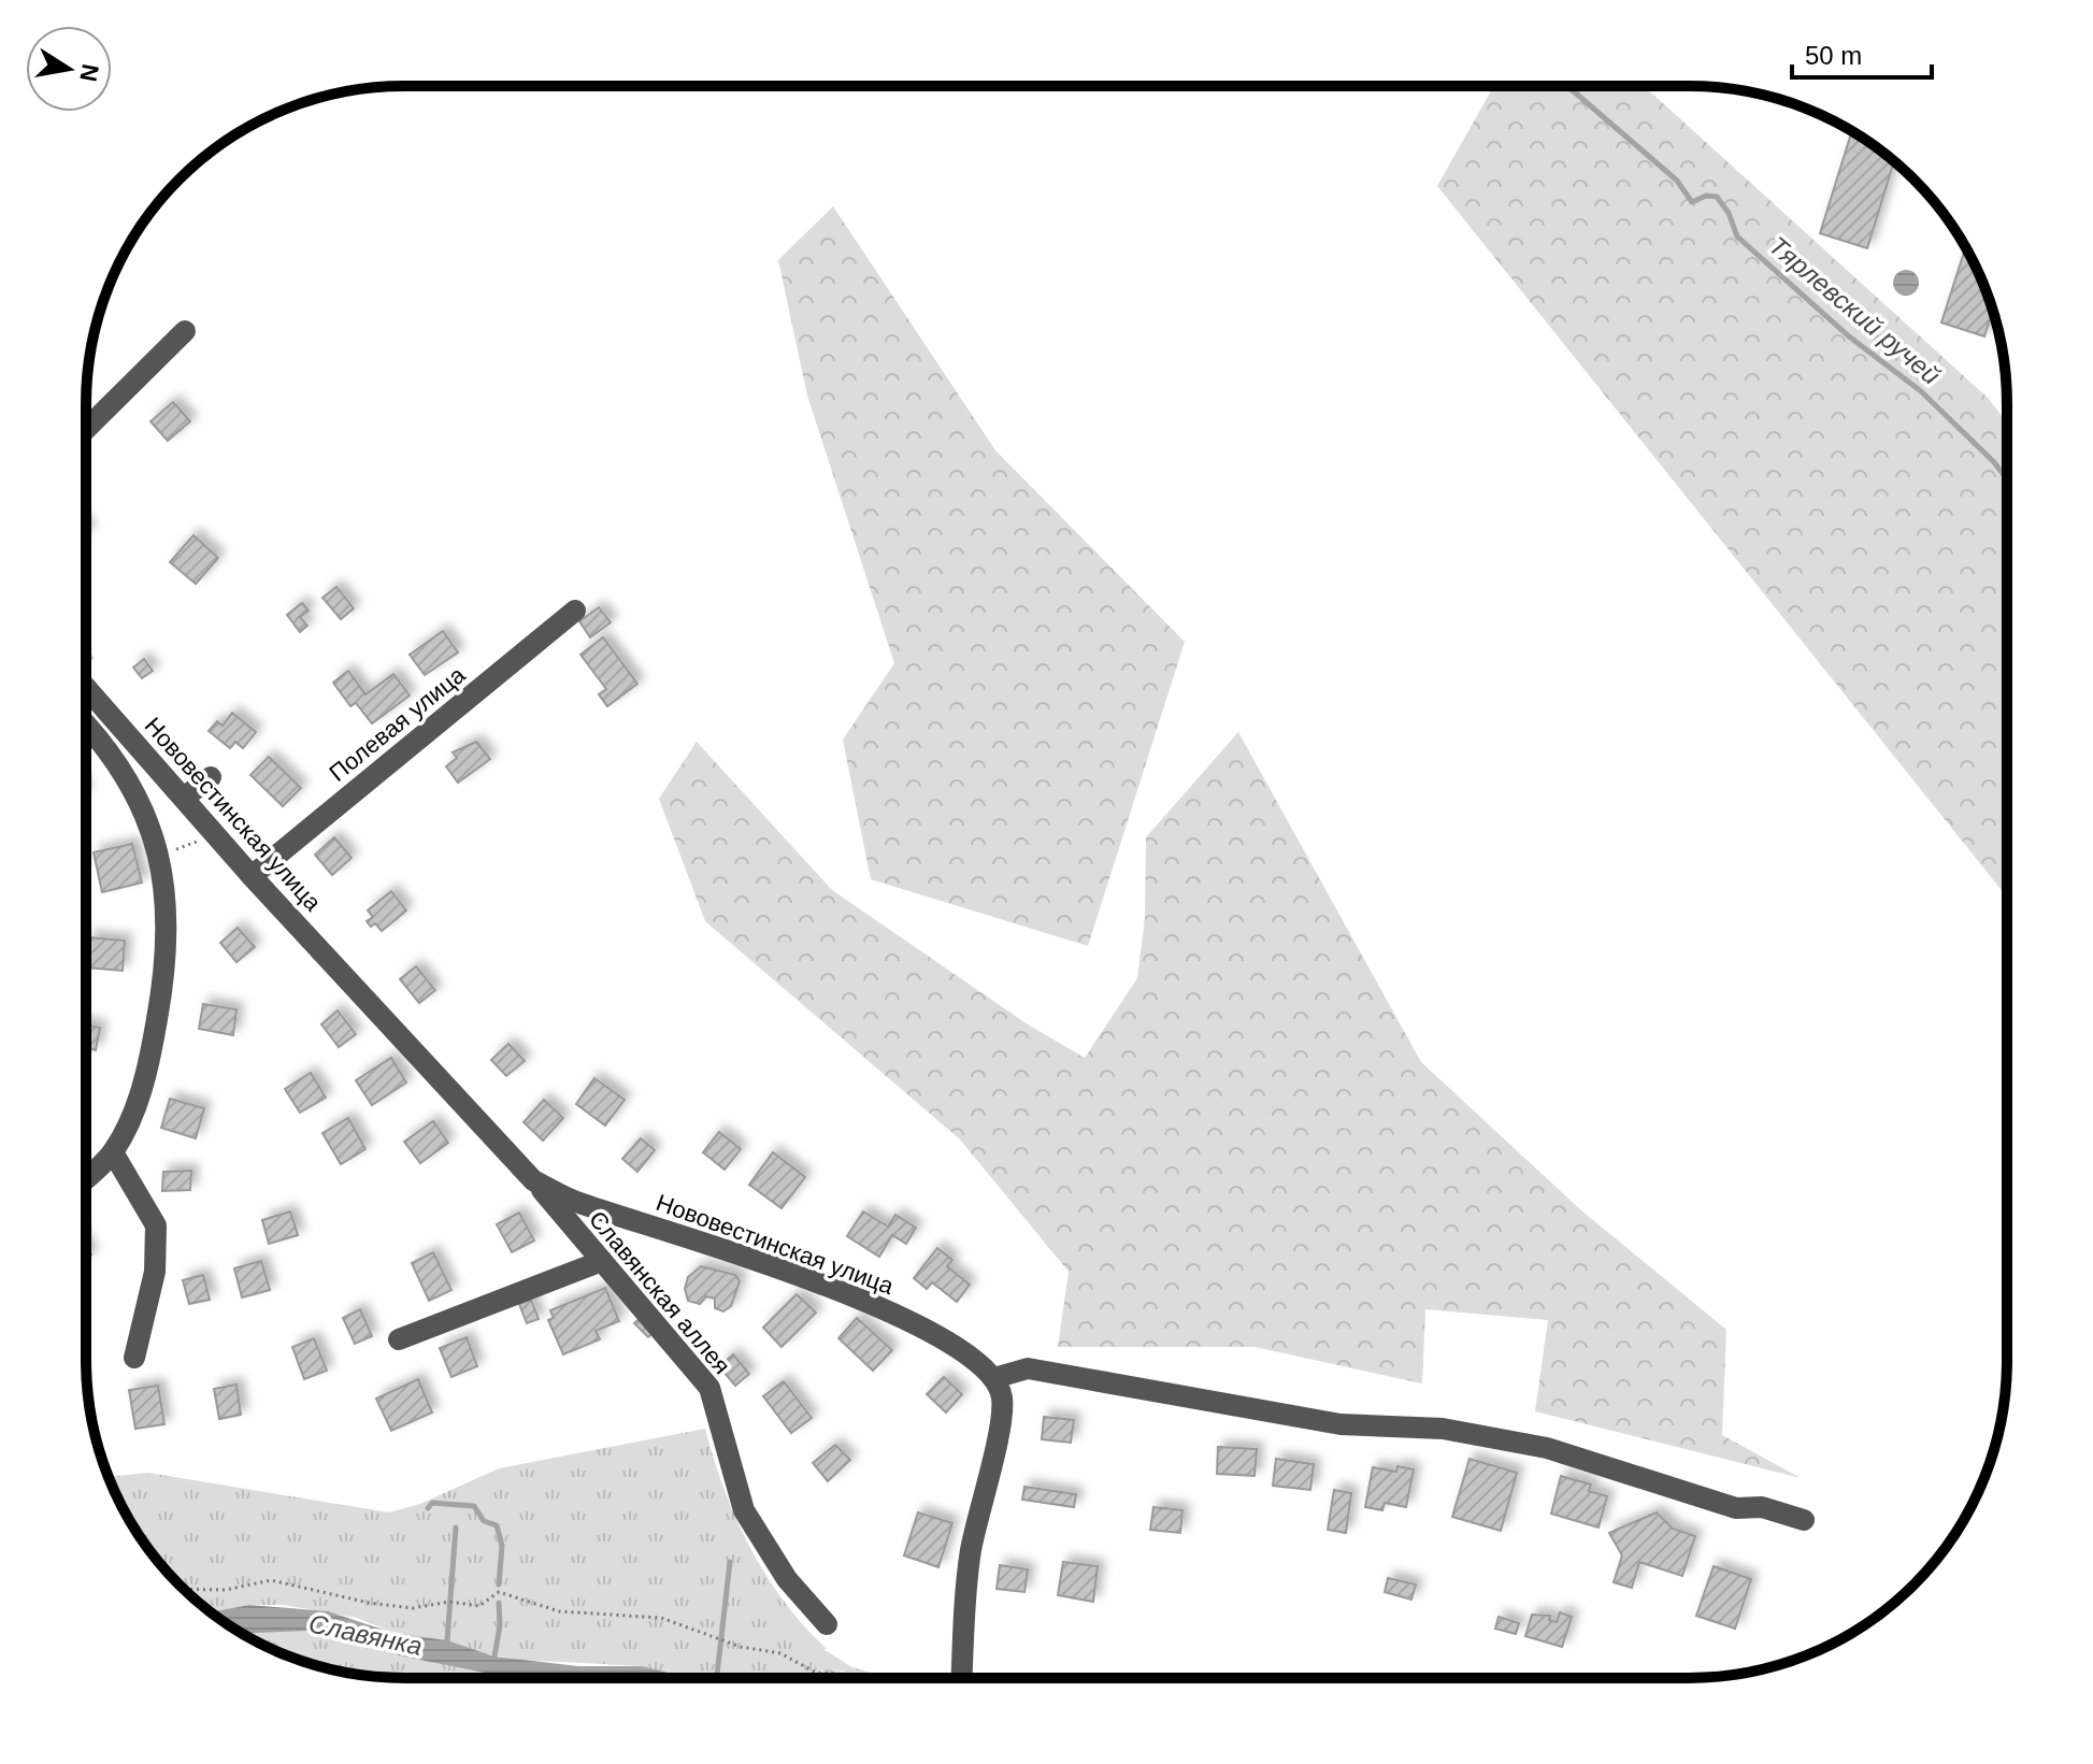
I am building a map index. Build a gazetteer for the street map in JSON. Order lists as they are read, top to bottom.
{
  "streets": {
    "street": ["Полевая улица", "Нововестинская улица", "Славянская аллея"]
  },
  "crossings": [
    ["Полевая улица", "Нововестинская улица"],
    ["Нововестинская улица", "Славянская аллея"]
  ],
  "water": ["Тярлевский ручей", "Славянка"],
  "scale_bar": "50 m",
  "north": "right"
}
